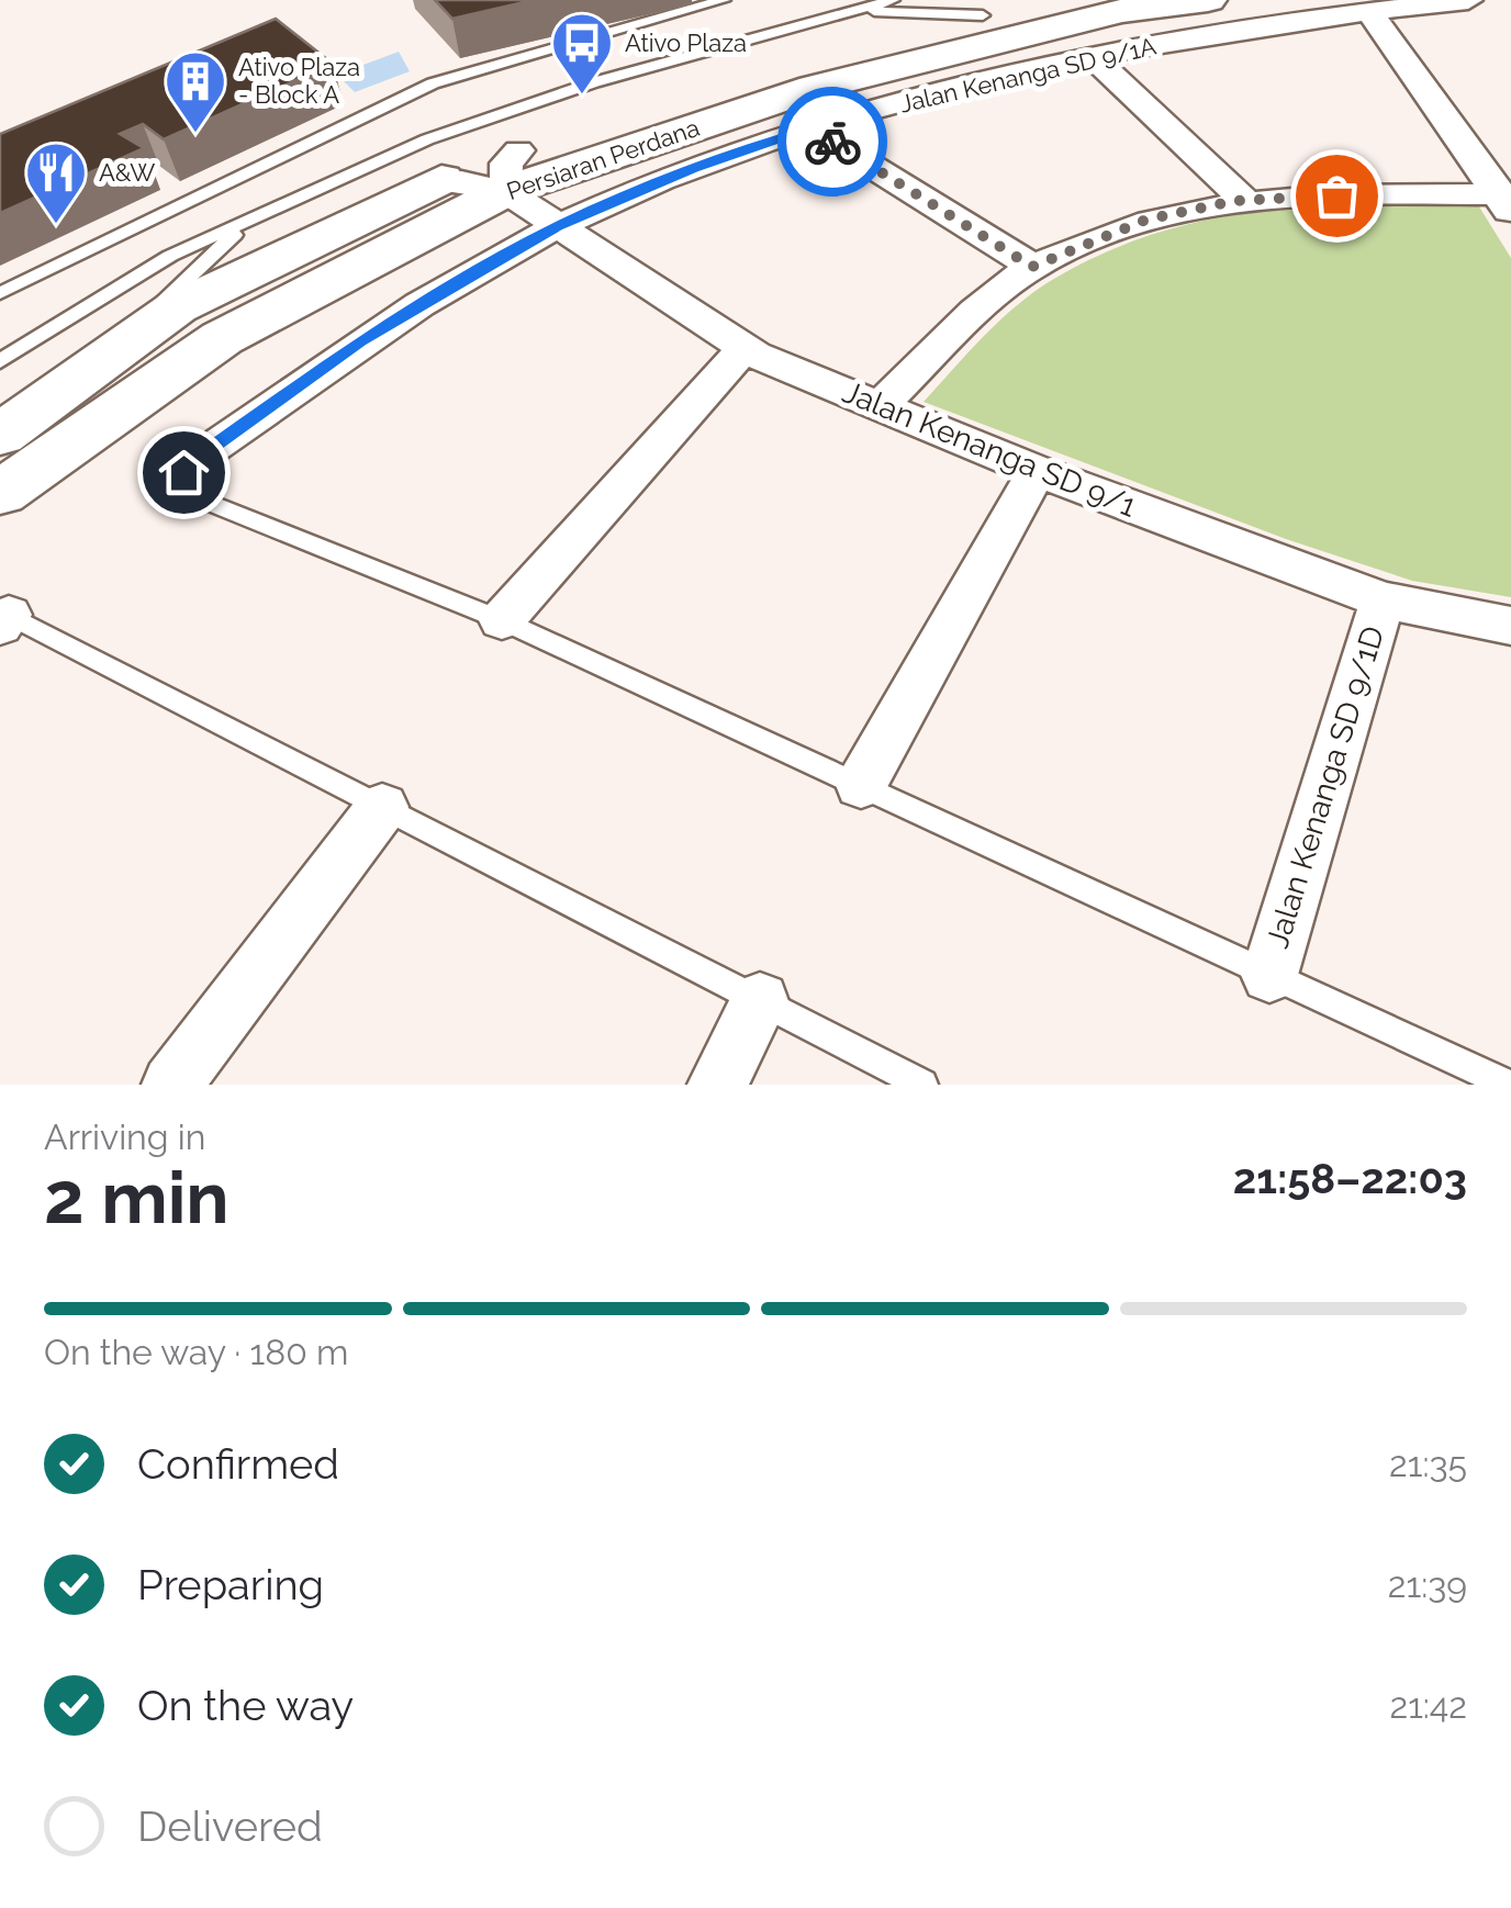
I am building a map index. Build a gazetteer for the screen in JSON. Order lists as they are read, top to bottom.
{
  "streets": {
    "main road": ["Persiaran Perdana"],
    "street": ["Jalan Kenanga SD 9/1A", "Jalan Kenanga SD 9/1", "Jalan Kenanga SD 9/1D"]
  },
  "crossings": [
    ["Jalan Kenanga SD 9/1A", "Jalan Kenanga SD 9/1"],
    ["Persiaran Perdana", "Jalan Kenanga SD 9/1"],
    ["Jalan Kenanga SD 9/1", "Jalan Kenanga SD 9/1D"]
  ],
  "places": {
    "bus stop": ["Ativo Plaza"],
    "building": ["Ativo Plaza - Block A"],
    "restaurant": ["A&W"]
  },
  "page": {
    "heading": ["2 min", "Arriving in", "21:58–22:03"],
    "bar": "On the way · 180 m",
    "list": [
      ["Confirmed", "21:35"],
      ["Preparing", "21:39"],
      ["On the way", "21:42"],
      "Delivered"
    ]
  }
}
